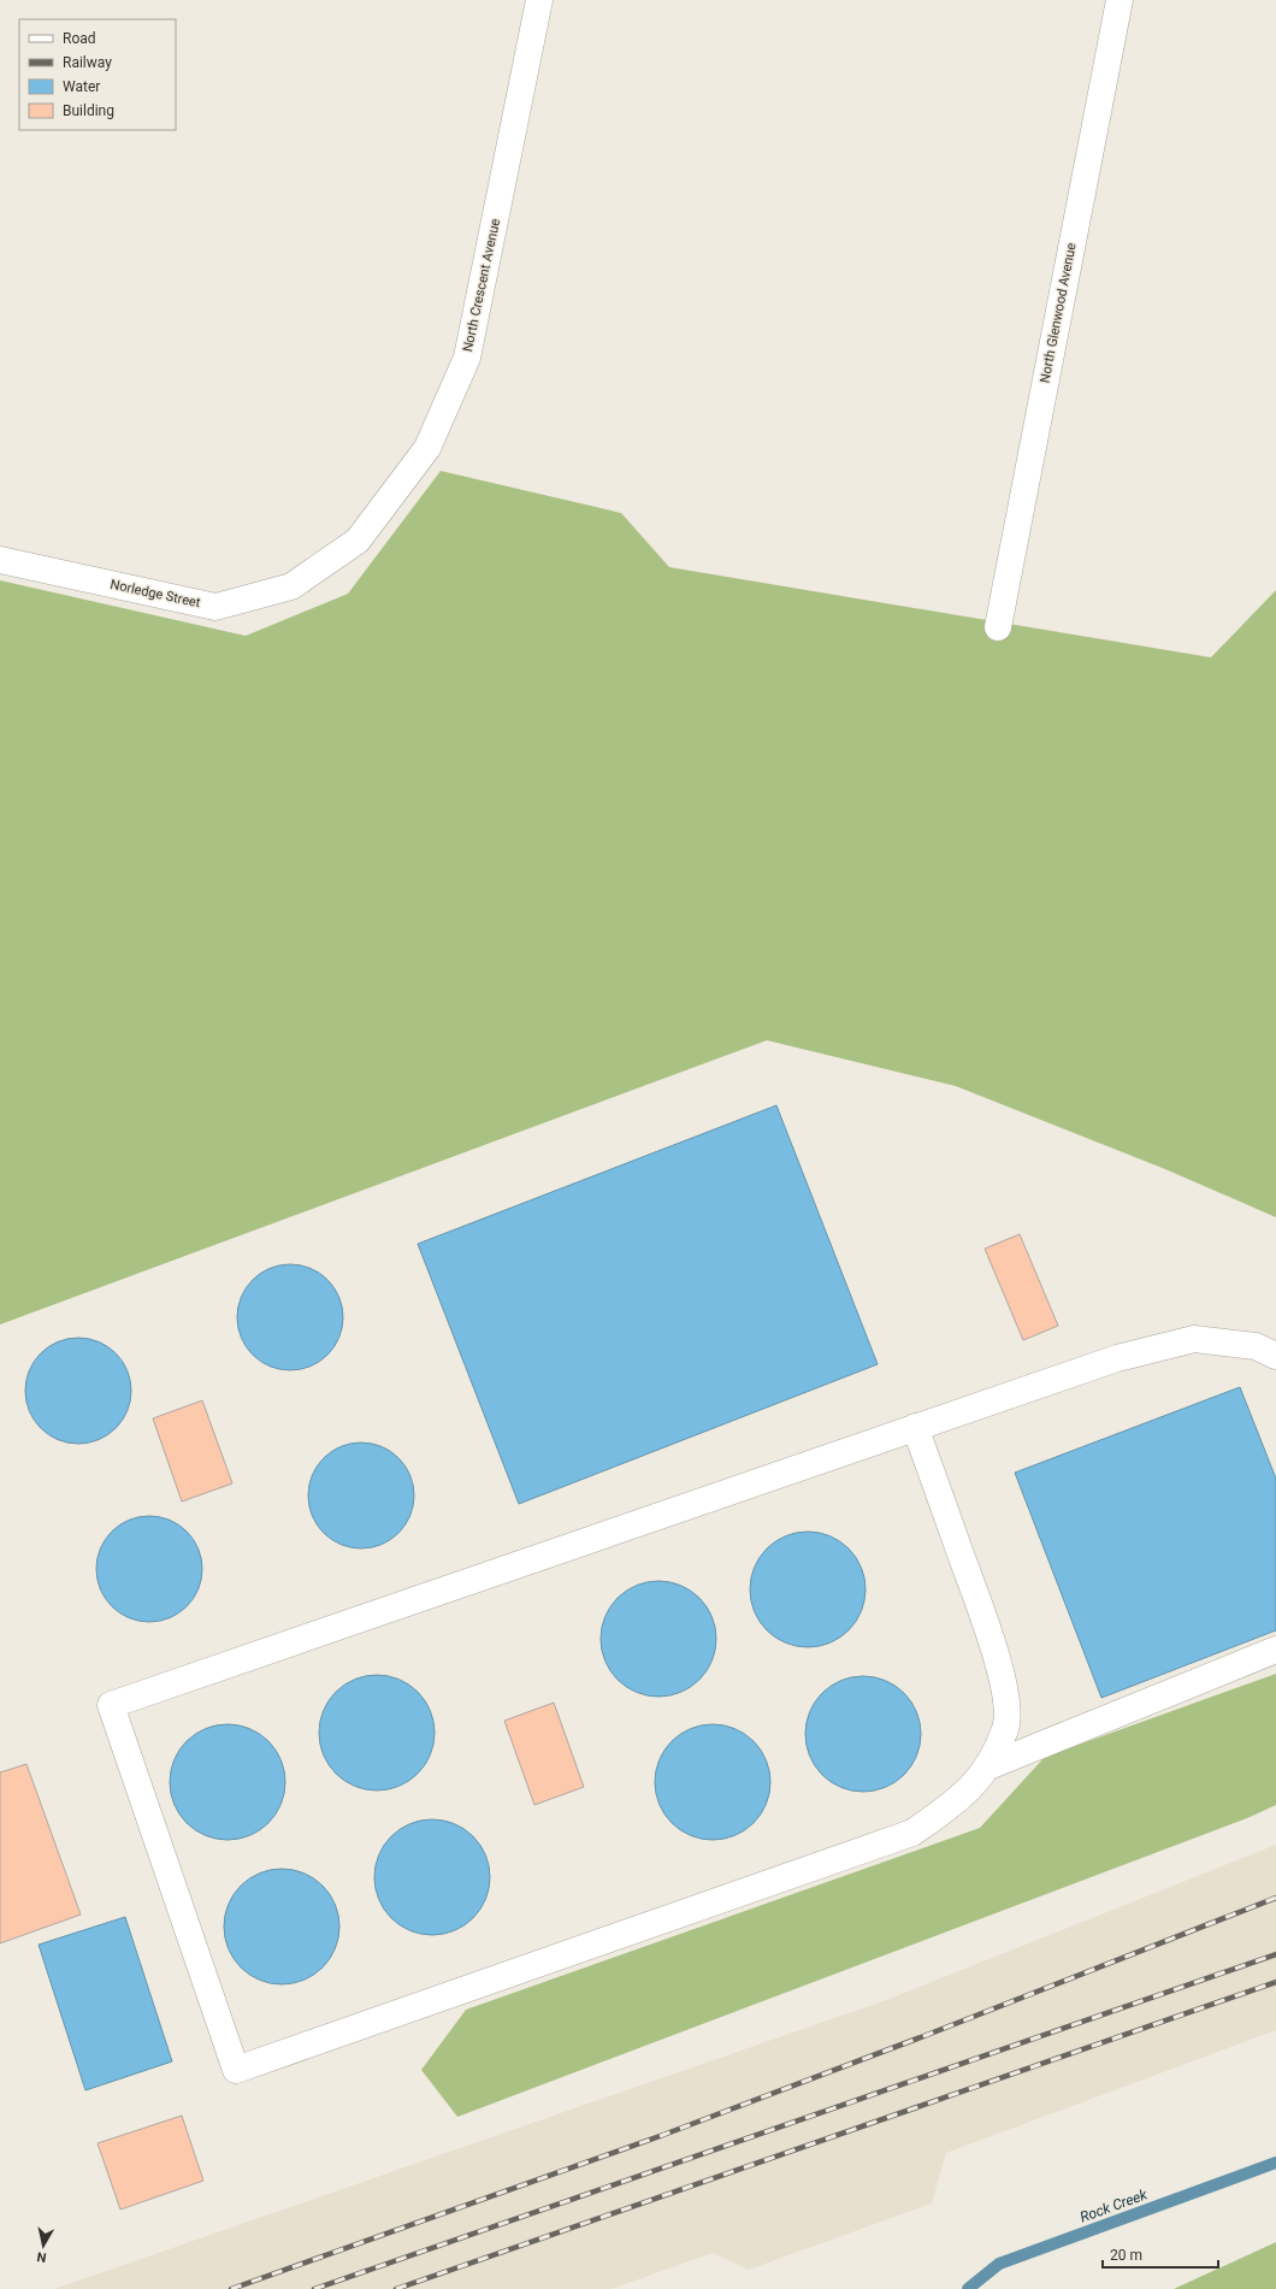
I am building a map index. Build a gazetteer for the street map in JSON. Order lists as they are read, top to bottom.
{
  "streets": {
    "street": ["North Crescent Avenue", "North Glenwood Avenue", "Norledge Street"]
  },
  "crossings": [
    ["North Crescent Avenue", "Norledge Street"]
  ],
  "water": ["Rock Creek"],
  "legend": [
    "Road",
    "Railway",
    "Water",
    "Building"
  ],
  "scale_bar": "20 m",
  "north": "bottom"
}
